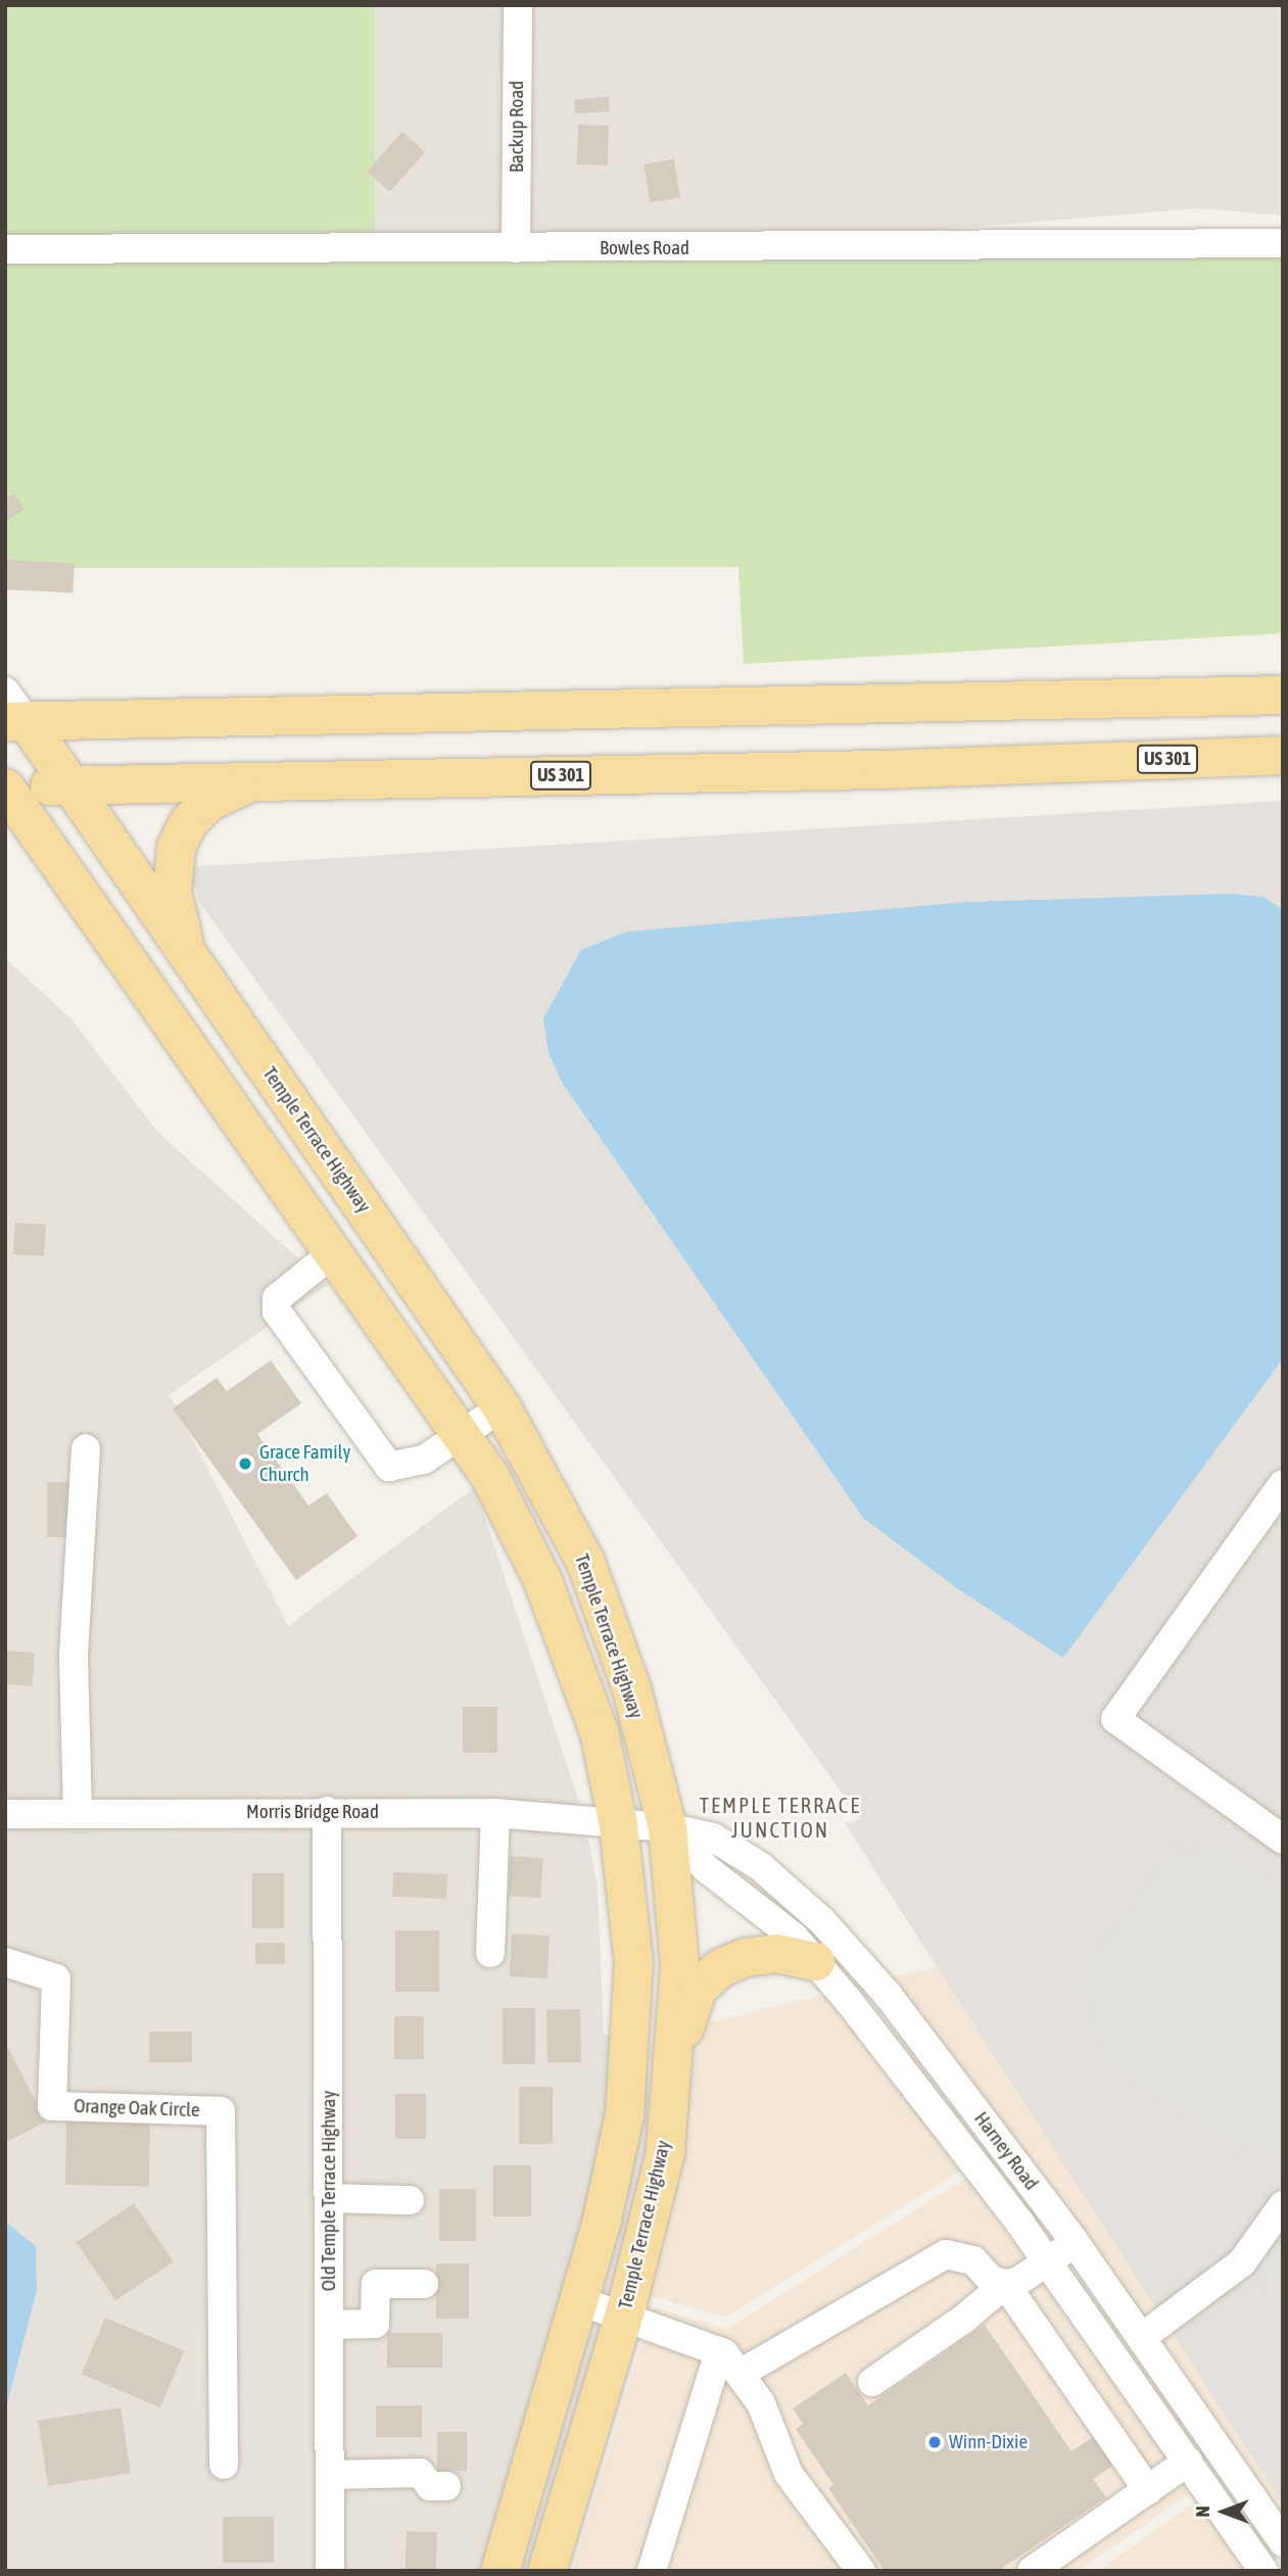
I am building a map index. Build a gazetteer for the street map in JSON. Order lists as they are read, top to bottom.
{
  "streets": {
    "main road": ["US 301", "Temple Terrace Highway"],
    "street": [
      "Backup Road",
      "Bowles Road",
      "Morris Bridge Road",
      "Orange Oak Circle",
      "Harney Road",
      "Old Temple Terrace Highway"
    ]
  },
  "crossings": [
    ["Backup Road", "Bowles Road"],
    ["US 301", "Temple Terrace Highway"],
    ["Temple Terrace Highway", "Morris Bridge Road"],
    ["Temple Terrace Highway", "Harney Road"],
    ["Morris Bridge Road", "Harney Road"],
    ["Morris Bridge Road", "Old Temple Terrace Highway"]
  ],
  "districts": ["TEMPLE TERRACE JUNCTION"],
  "places": ["Grace Family Church", "Winn-Dixie"],
  "north": "left"
}
